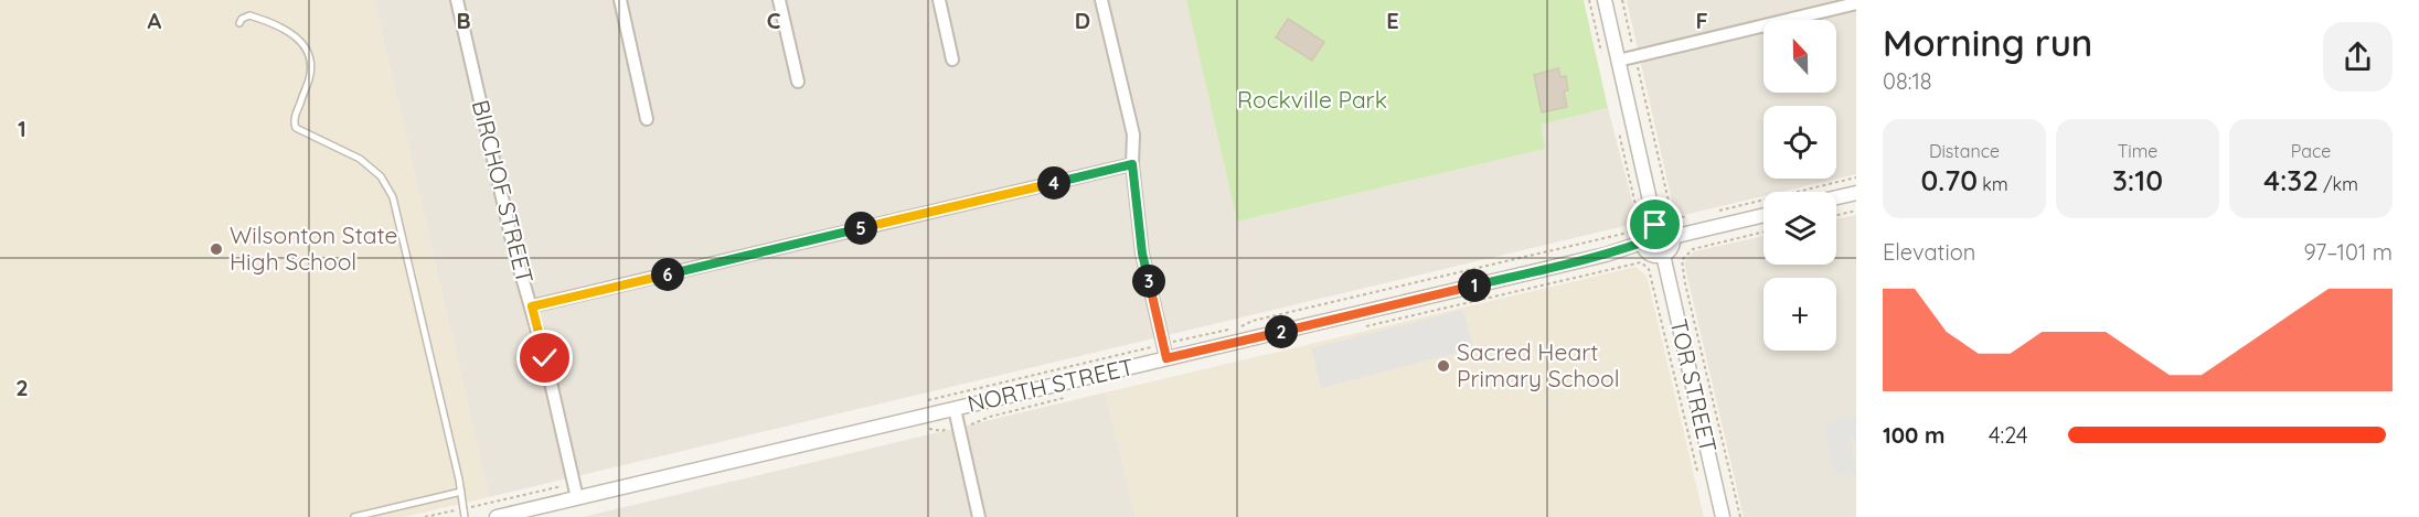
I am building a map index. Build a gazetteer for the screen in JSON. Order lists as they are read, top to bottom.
{
  "streets": {
    "street": ["BIRCHOF STREET", "NORTH STREET", "TOR STREET"]
  },
  "crossings": [
    ["BIRCHOF STREET", "NORTH STREET"],
    ["NORTH STREET", "TOR STREET"]
  ],
  "parks": ["Rockville Park"],
  "places": ["Wilsonton State High School", "Sacred Heart Primary School"],
  "north": "top",
  "page": {
    "heading": ["Morning run", "08:18"],
    "map_buttons": "+",
    "stats": [
      ["Distance", "0.70 km"],
      ["Time", "3:10"],
      ["Pace", "4:32 /km"]
    ],
    "pins": [
      "4",
      "5",
      "6",
      "3",
      "1",
      "2"
    ],
    "chart": ["Elevation", "97–101 m"],
    "list": [
      {
        "name": "100 m",
        "note": "4:24"
      }
    ]
  },
  "grid": {
    "columns": [
      "A",
      "B",
      "C",
      "D",
      "E",
      "F"
    ],
    "rows": ["1", "2"]
  }
}
